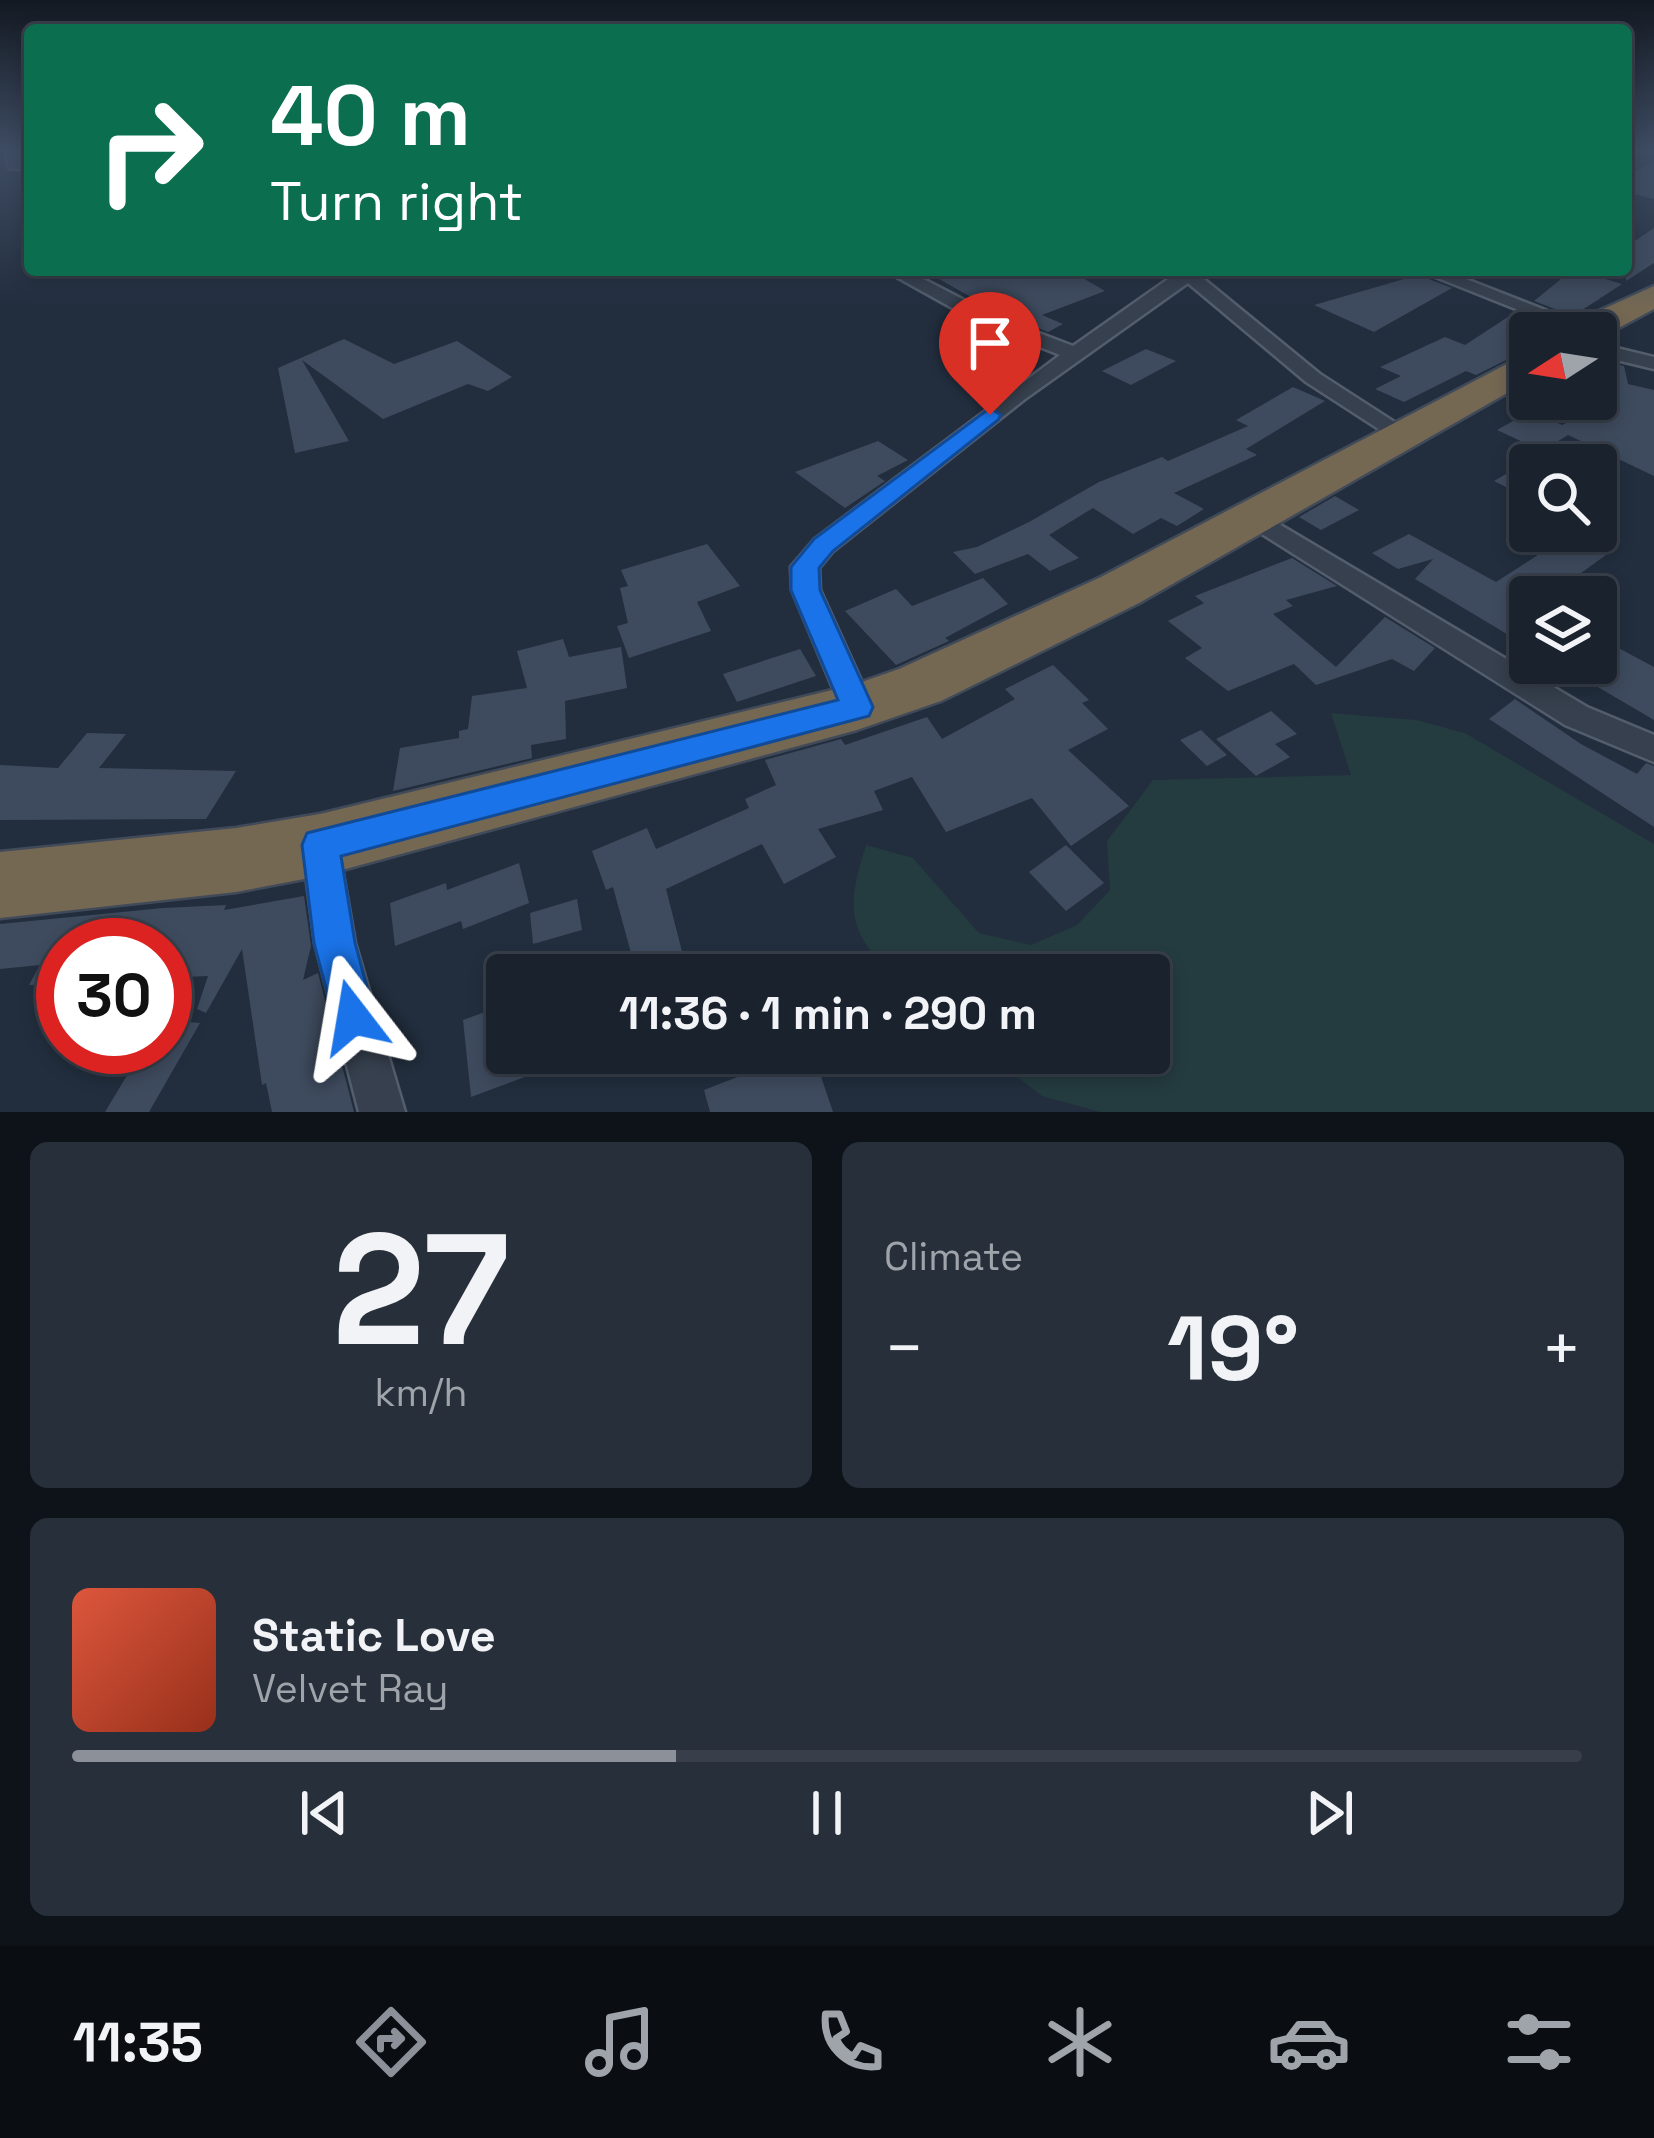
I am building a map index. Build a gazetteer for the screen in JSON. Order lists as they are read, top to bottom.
{
  "north": "left",
  "page": {
    "turn": ["40 m", "Turn right"],
    "limit": "30",
    "trip": "11:36 · 1 min · 290 m",
    "tile": [
      ["27", "km/h"],
      "Climate"
    ],
    "heat": ["−", "19°", "+"],
    "song": ["Static Love", "Velvet Ray"],
    "tabs": "11:35"
  }
}
